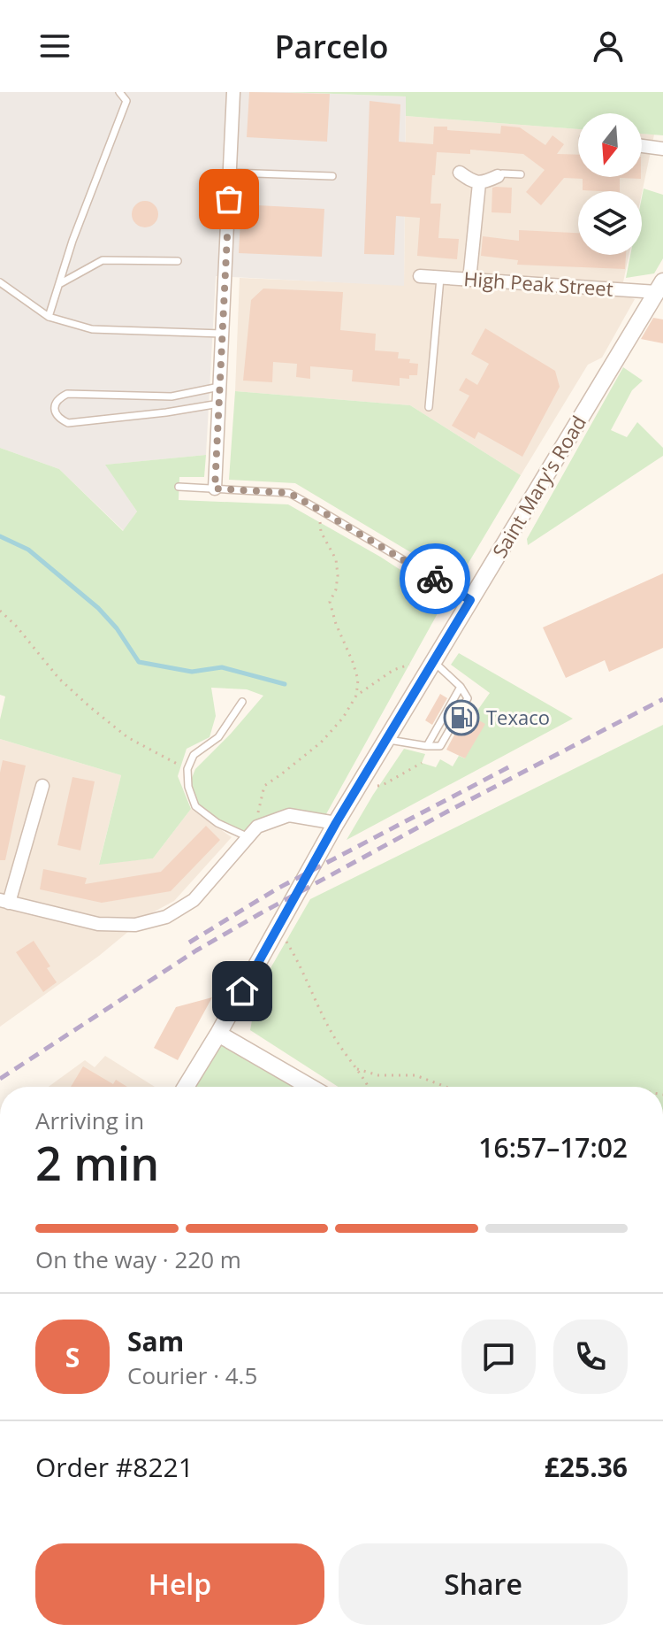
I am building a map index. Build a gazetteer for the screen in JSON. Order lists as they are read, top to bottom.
{
  "streets": {
    "street": ["High Peak Street", "Saint Mary's Road"]
  },
  "crossings": [
    ["High Peak Street", "Saint Mary's Road"]
  ],
  "places": {
    "fuel station": ["Texaco"]
  },
  "north": "bottom",
  "page": {
    "header": "Parcelo",
    "heading": ["2 min", "Arriving in", "16:57–17:02"],
    "panel": [
      "Sam",
      "Courier · 4.5",
      "Order #8221",
      "£25.36"
    ],
    "bar": "On the way · 220 m",
    "round": "S",
    "buttons": ["Help", "Share"]
  }
}
